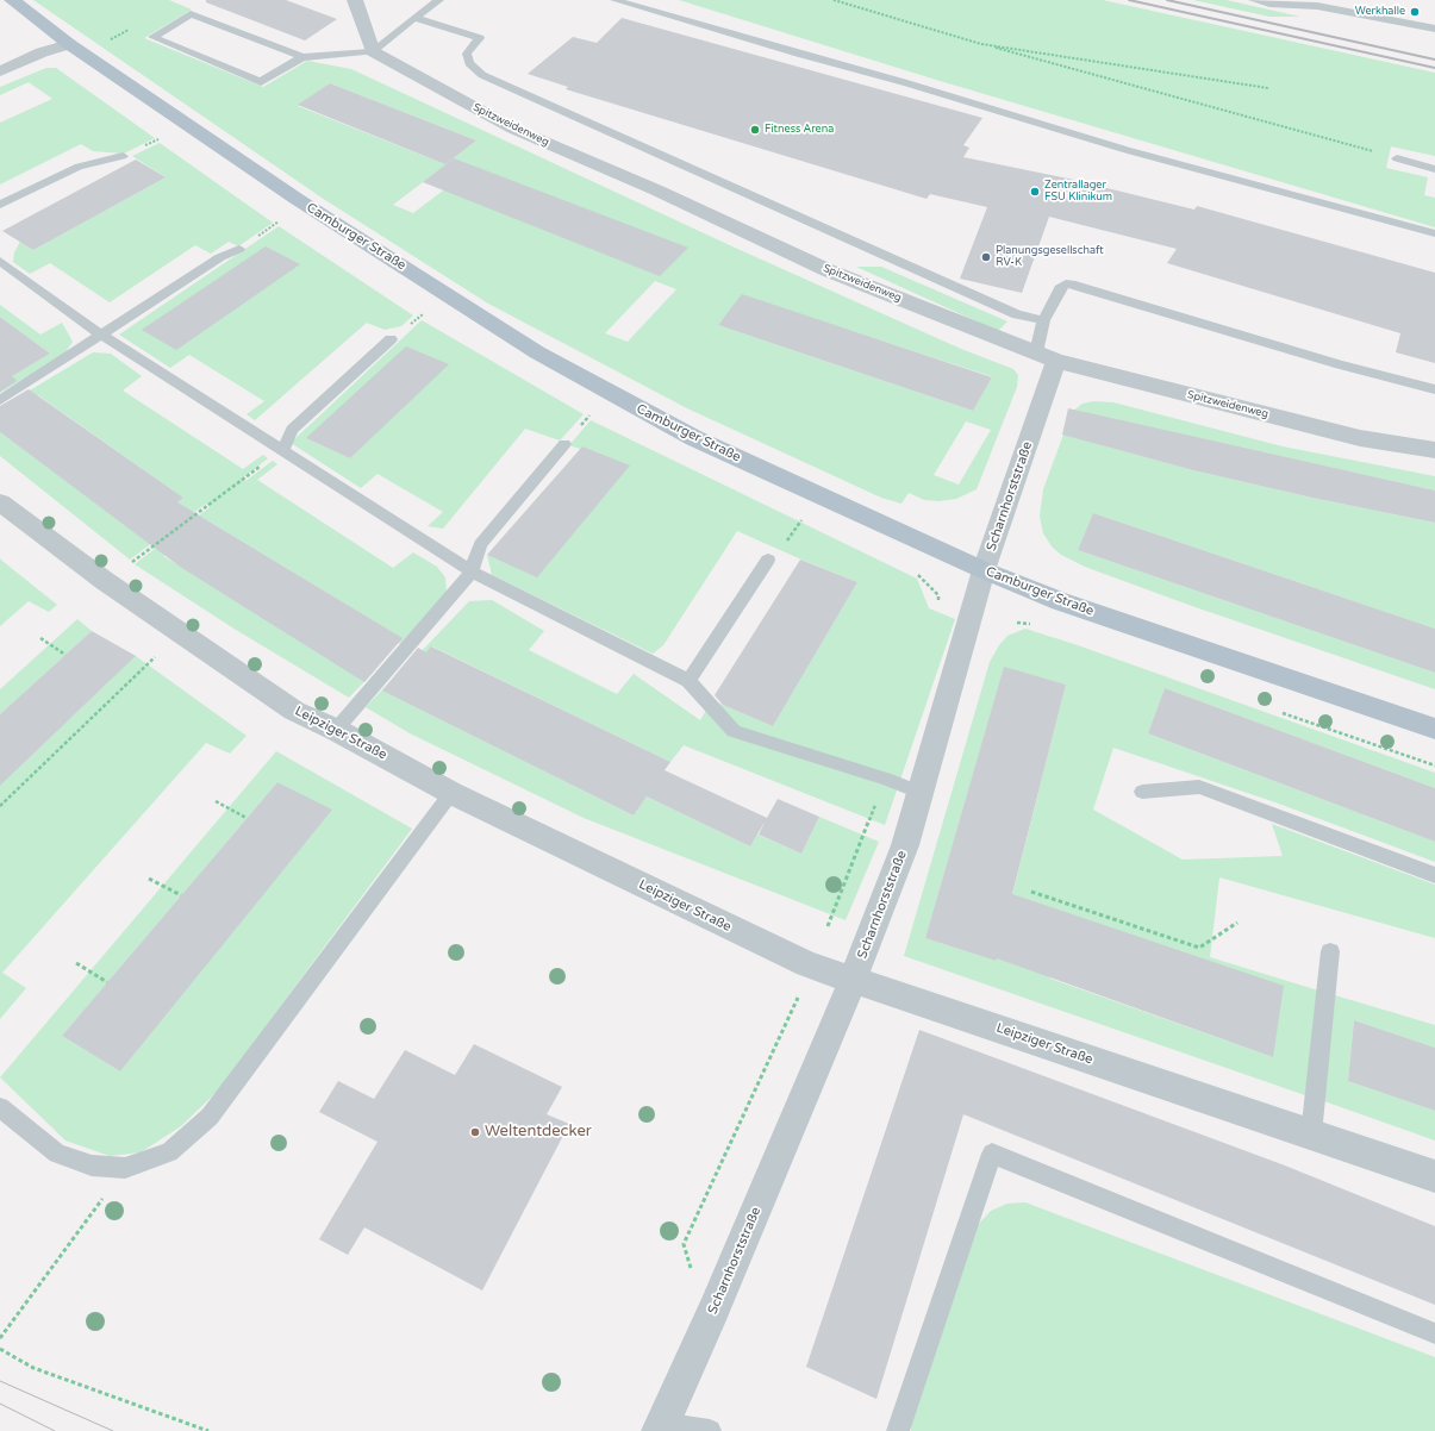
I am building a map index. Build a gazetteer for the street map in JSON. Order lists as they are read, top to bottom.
{
  "streets": {
    "main road": ["Camburger Straße"],
    "street": ["Spitzweidenweg", "Scharnhorststraße", "Leipziger Straße"]
  },
  "crossings": [
    ["Spitzweidenweg", "Scharnhorststraße"],
    ["Camburger Straße", "Scharnhorststraße"],
    ["Scharnhorststraße", "Leipziger Straße"]
  ],
  "places": [
    "Werkhalle",
    "Fitness Arena",
    "Zentrallager FSU Klinikum",
    "Planungsgesellschaft RV-K",
    "Weltentdecker"
  ]
}
